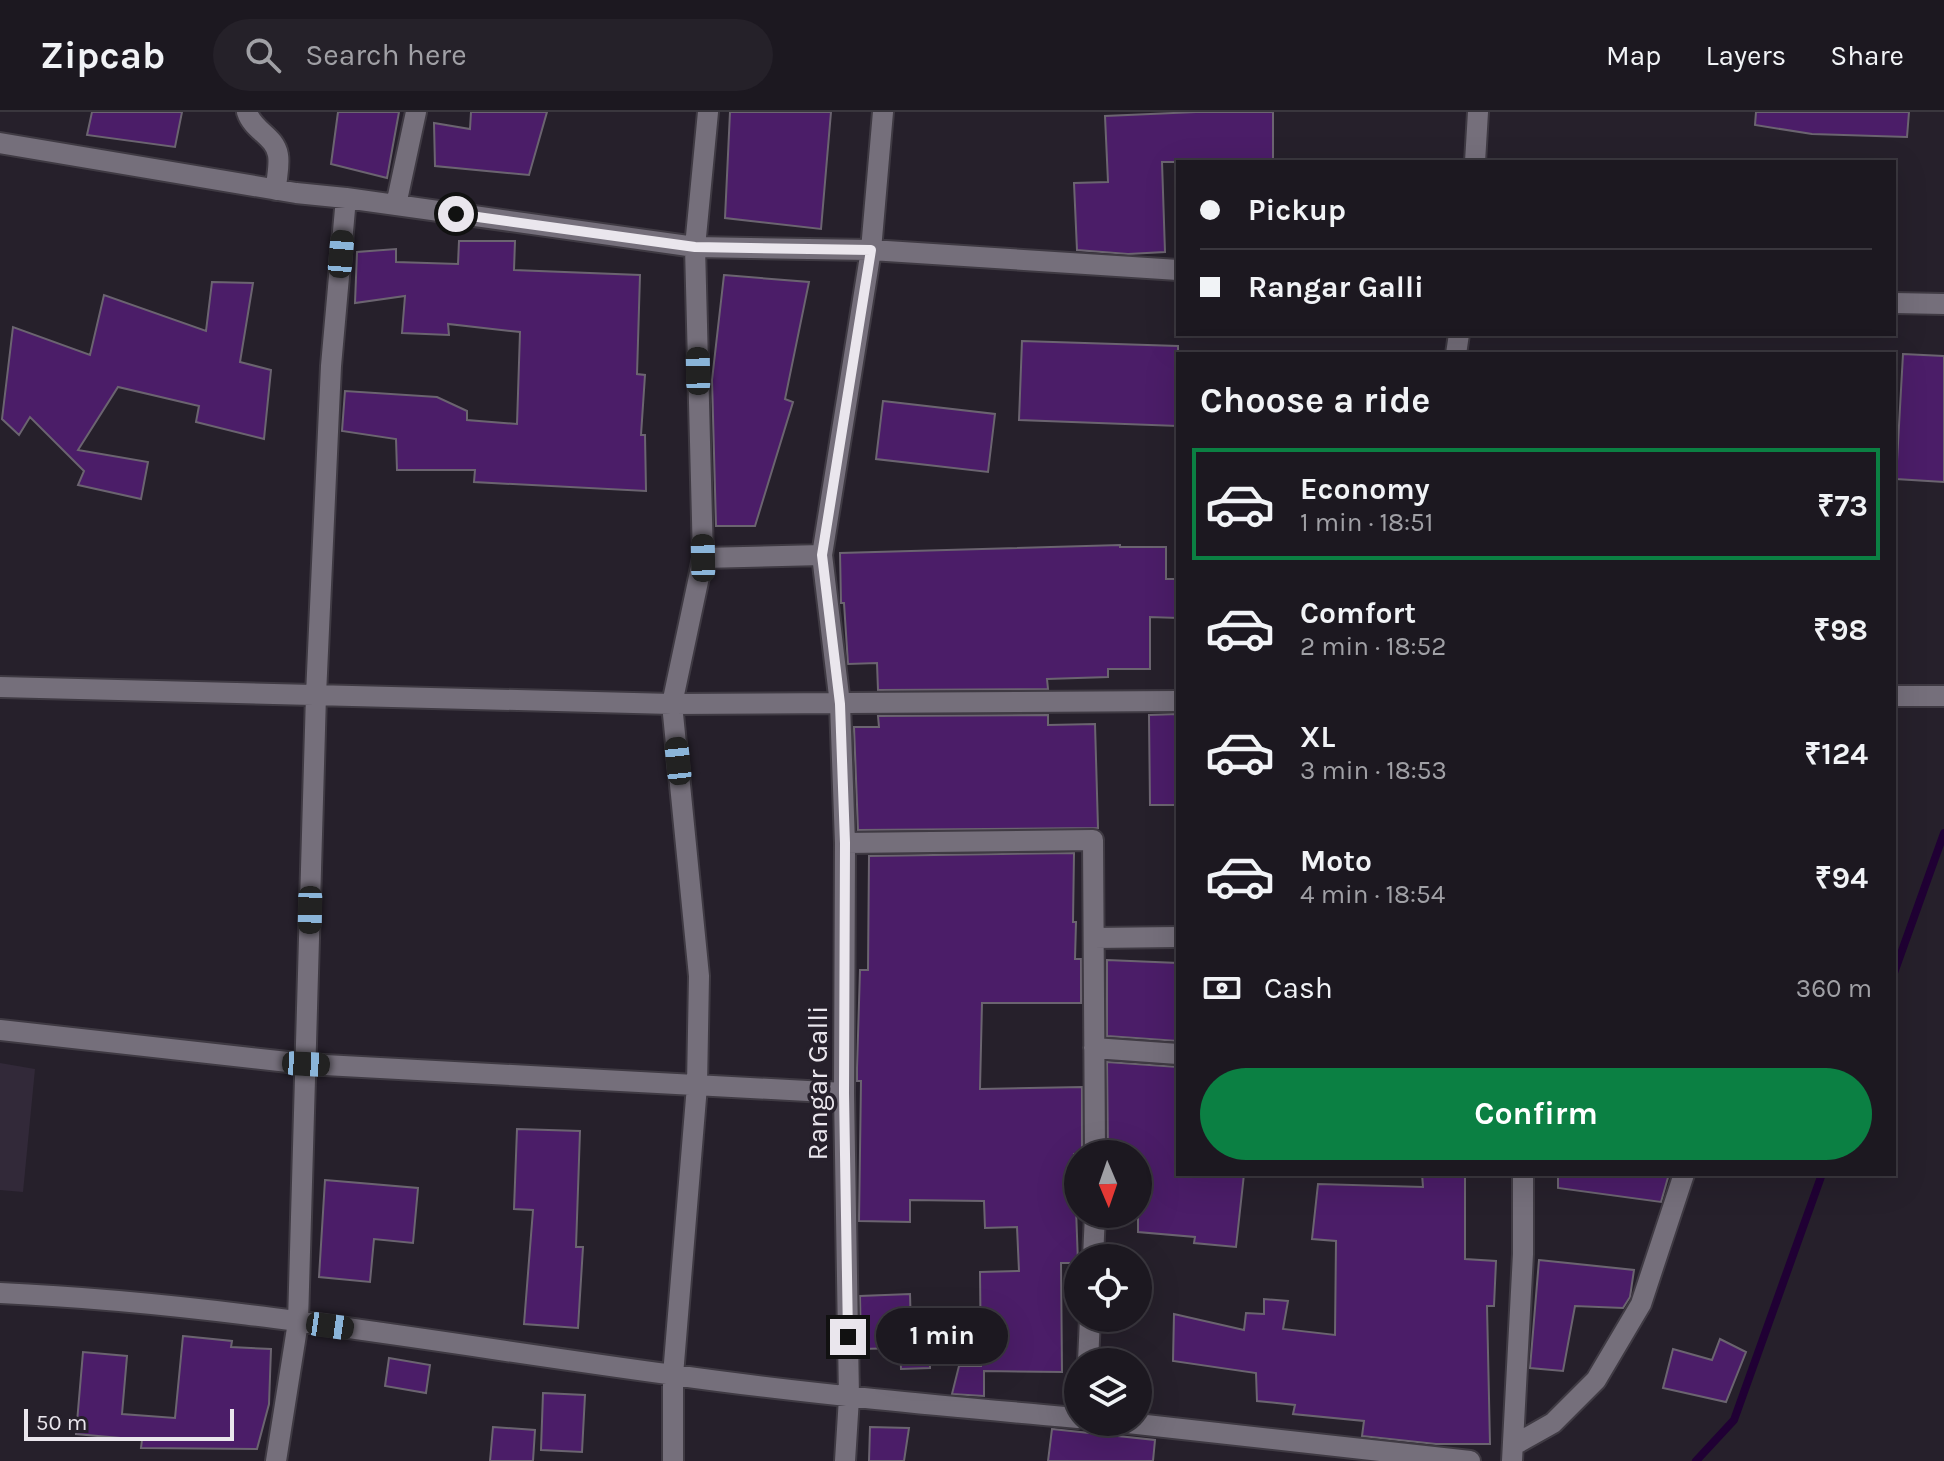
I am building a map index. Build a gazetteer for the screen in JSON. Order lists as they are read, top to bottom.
{
  "streets": {
    "street": ["Rangar Galli"]
  },
  "scale_bar": "50 m",
  "north": "bottom",
  "page": {
    "header": "Zipcab",
    "search": "Search here",
    "nav": ["Map", "Layers", "Share"],
    "banner": ["Pickup", "Rangar Galli"],
    "heading": "Choose a ride",
    "list": [
      {
        "name": "Economy",
        "note": "1 min · 18:51",
        "value": "₹73"
      },
      {
        "name": "Comfort",
        "note": "2 min · 18:52",
        "value": "₹98"
      },
      {
        "name": "XL",
        "note": "3 min · 18:53",
        "value": "₹124"
      },
      {
        "name": "Moto",
        "note": "4 min · 18:54",
        "value": "₹94"
      }
    ],
    "pay": ["Cash", "360 m"],
    "buttons": "Confirm",
    "bubble": "1 min",
    "scale": "50 m"
  }
}
